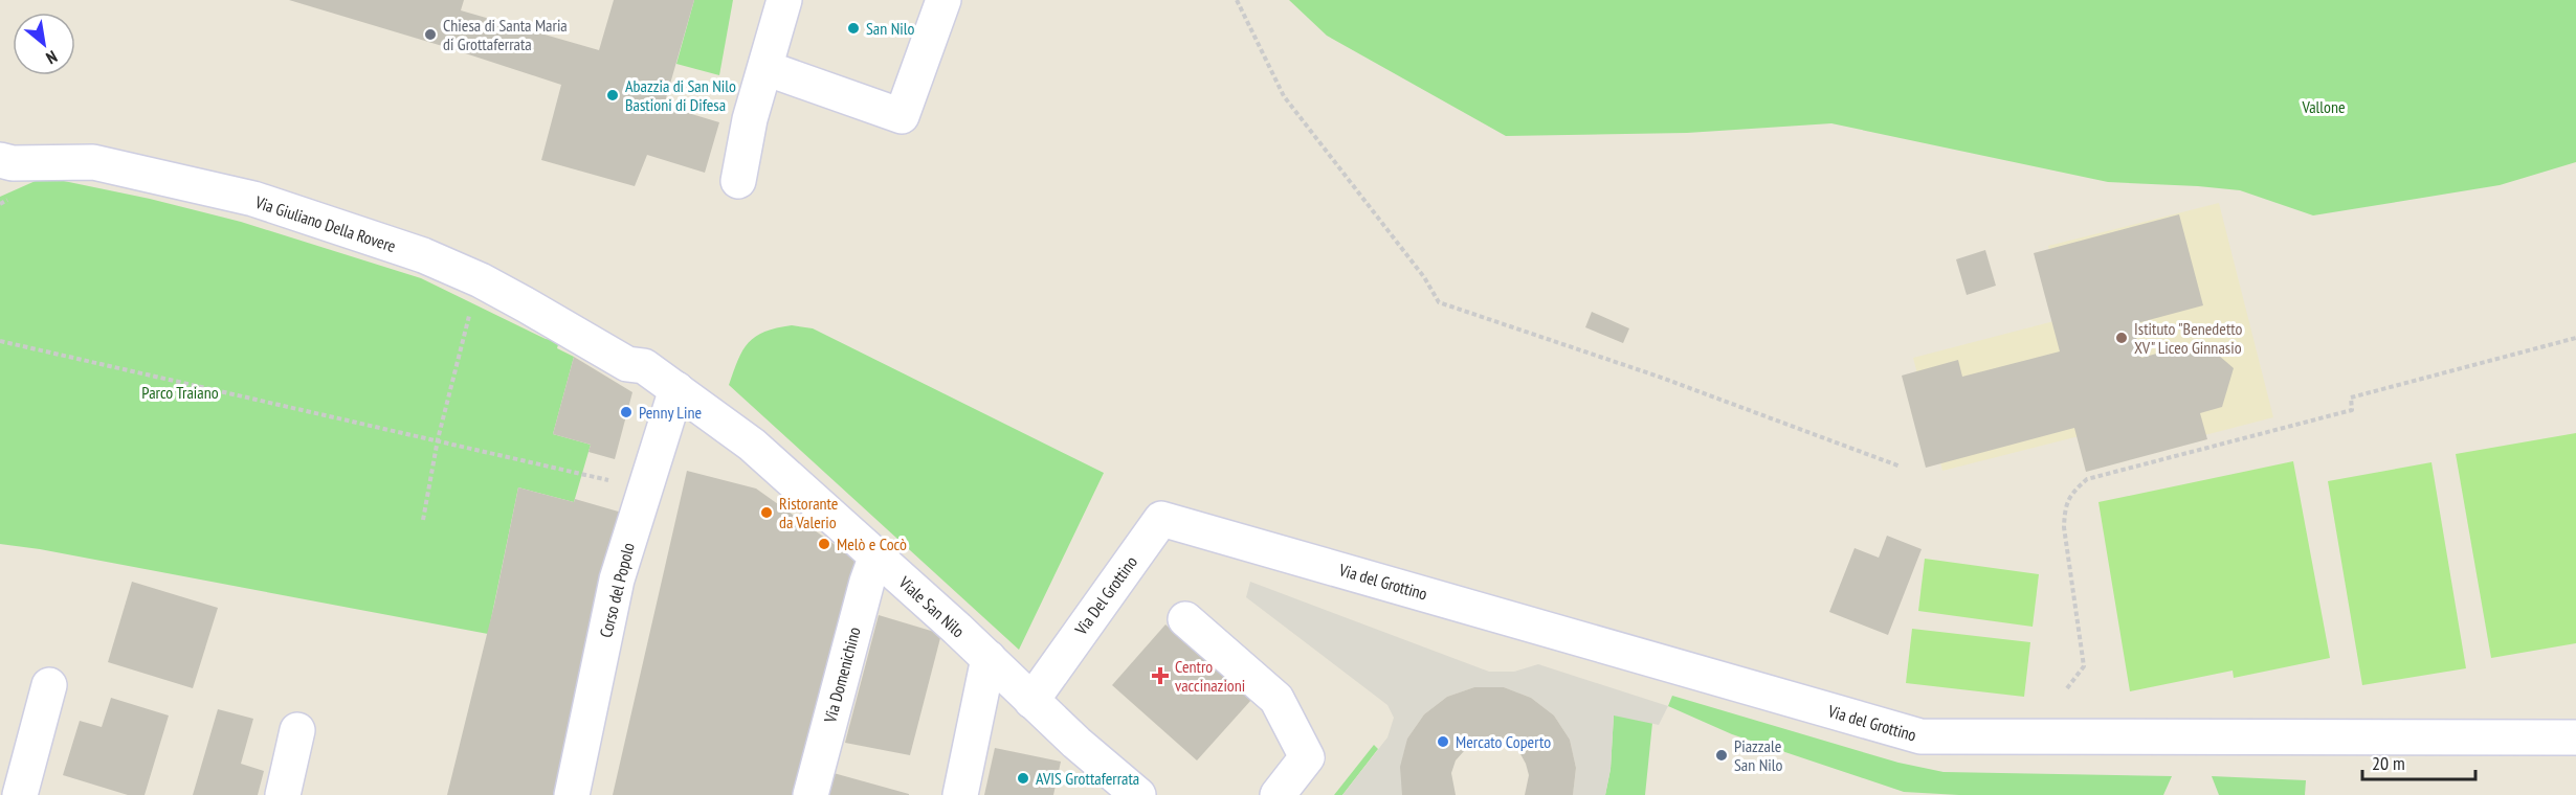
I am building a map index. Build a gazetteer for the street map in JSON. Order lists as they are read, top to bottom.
{
  "streets": {
    "street": [
      "Via Giuliano Della Rovere",
      "Via del Grottino",
      "Corso del Popolo",
      "Via Del Grottino",
      "Viale San Nilo",
      "Via Domenichino"
    ]
  },
  "crossings": [
    ["Via Giuliano Della Rovere", "Viale San Nilo"],
    ["Via del Grottino", "Via Del Grottino"],
    ["Corso del Popolo", "Viale San Nilo"],
    ["Via Del Grottino", "Viale San Nilo"],
    ["Viale San Nilo", "Via Domenichino"]
  ],
  "parks": ["Vallone", "Parco Traiano"],
  "places": {
    "other": [
      "San Nilo",
      "Chiesa di Santa Maria di Grottaferrata",
      "Abazzia di San Nilo Bastioni di Difesa",
      "Istituto \"Benedetto XV\" Liceo Ginnasio",
      "Penny Line",
      "Ristorante da Valerio",
      "Melò e Cocò",
      "Mercato Coperto",
      "Piazzale San Nilo",
      "AVIS Grottaferrata"
    ],
    "health": ["Centro vaccinazioni"]
  },
  "scale_bar": "20 m",
  "north": "bottom right"
}
